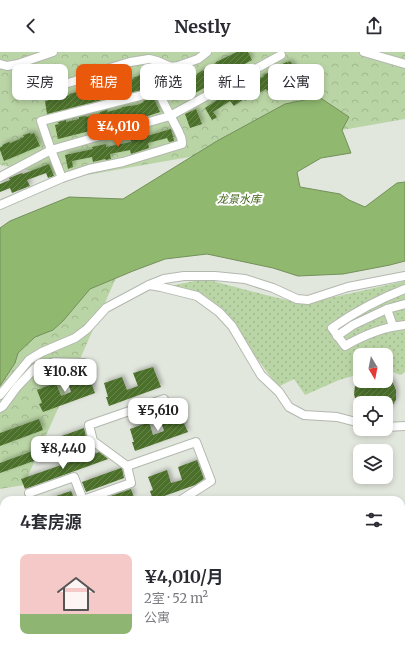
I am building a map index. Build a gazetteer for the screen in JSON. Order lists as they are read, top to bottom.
{
  "water": ["龙景水库"],
  "north": "bottom",
  "page": {
    "header": "Nestly",
    "chip": [
      "买房",
      "租房",
      "筛选",
      "新上",
      "公寓"
    ],
    "price": [
      "¥4,010",
      "¥10.8K",
      "¥5,610",
      "¥8,440"
    ],
    "heading": "4套房源",
    "list": [
      {
        "name": "¥4,010/月",
        "note": "2室 · 52 m² · 公寓"
      }
    ]
  }
}
